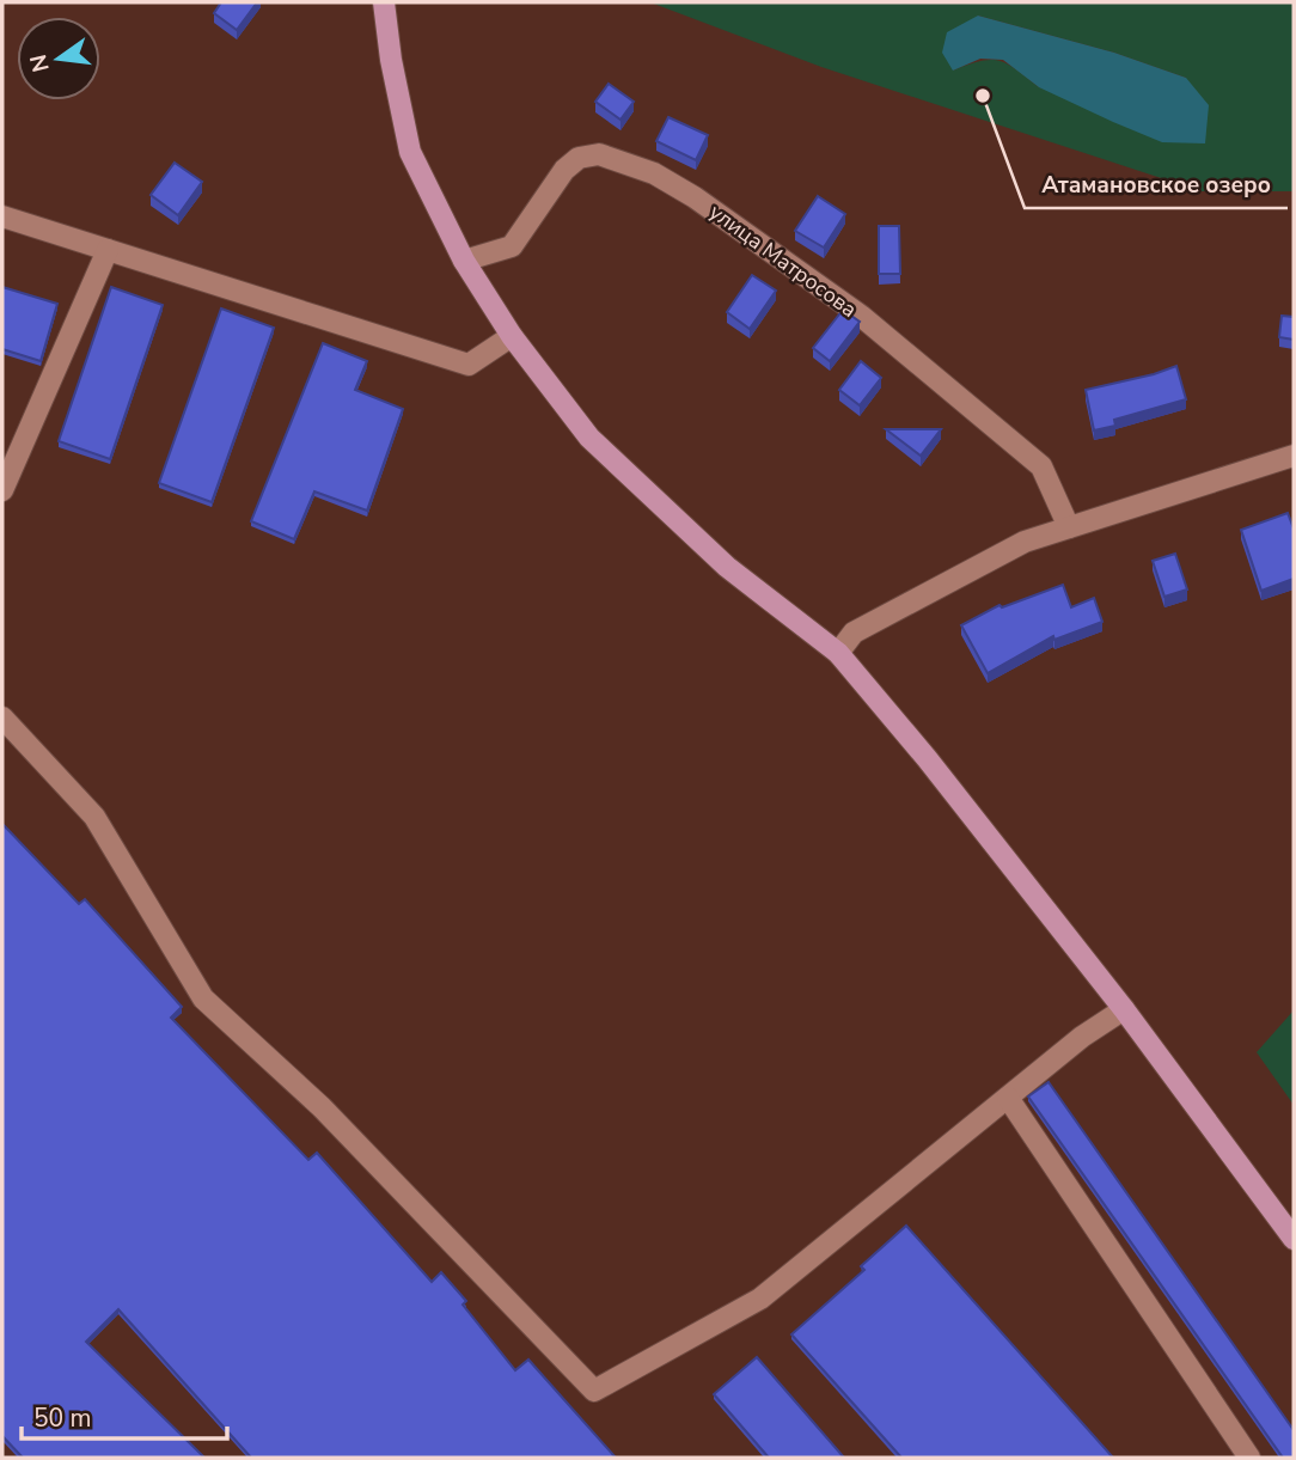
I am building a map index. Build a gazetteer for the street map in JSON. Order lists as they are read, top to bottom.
{
  "streets": {
    "street": ["улица Матросова"]
  },
  "places": ["Атамановское озеро"],
  "scale_bar": "50 m",
  "north": "left"
}
